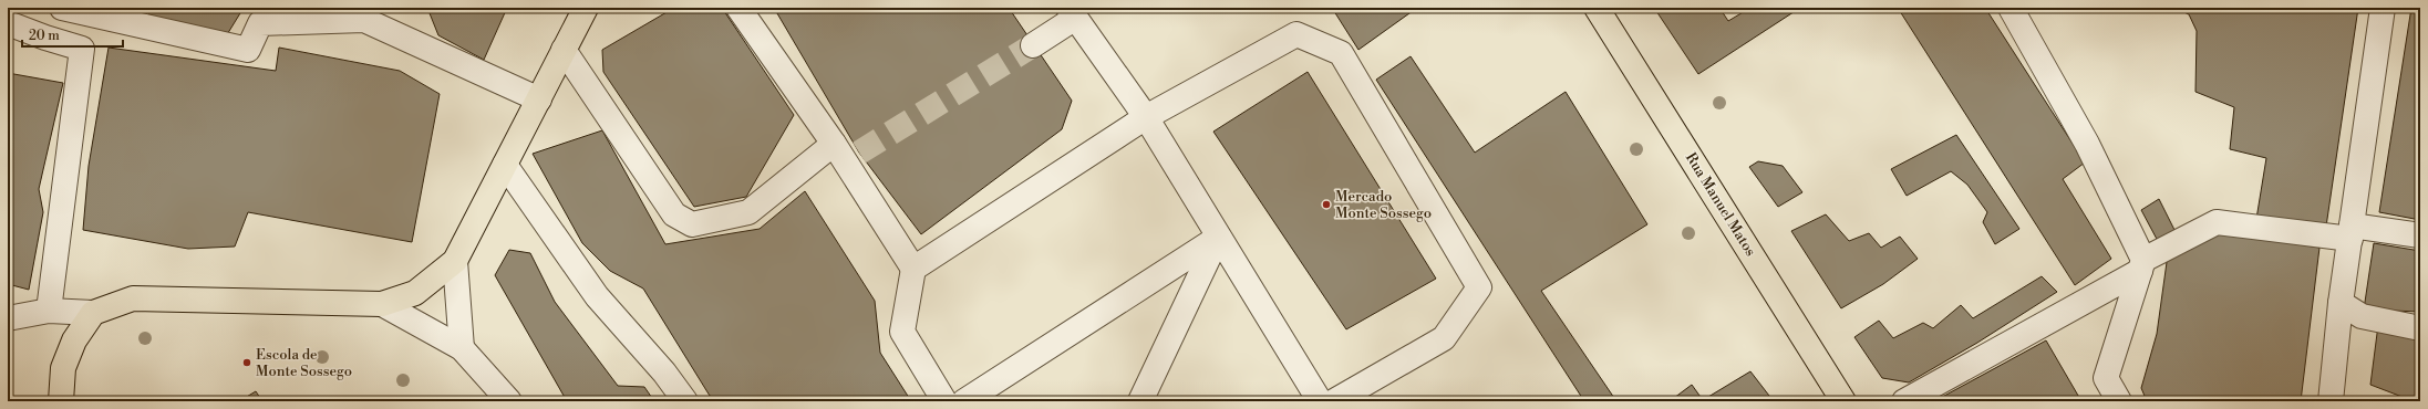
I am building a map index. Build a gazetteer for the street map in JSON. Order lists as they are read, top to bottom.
{
  "streets": {
    "main road": ["Rua Manuel Matos"]
  },
  "places": ["Mercado Monte Sossego", "Escola de Monte Sossego"],
  "scale_bar": "20 m"
}
